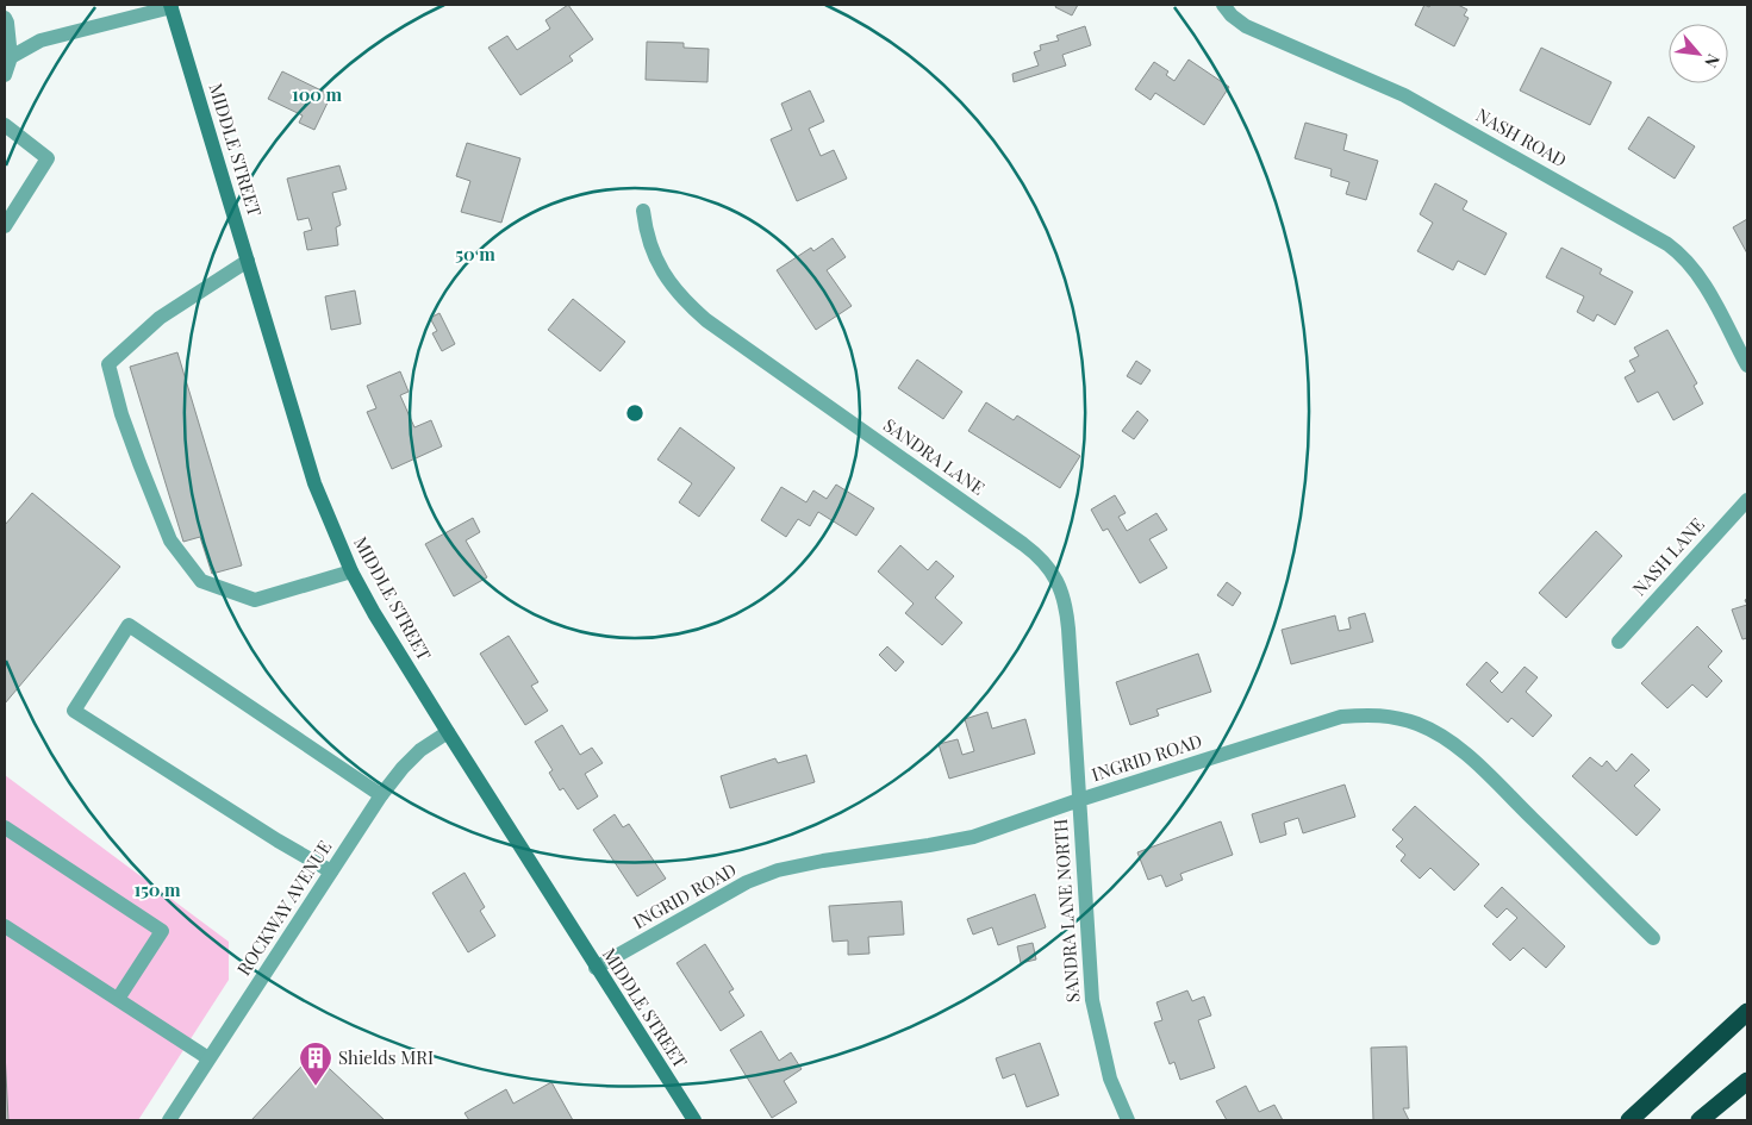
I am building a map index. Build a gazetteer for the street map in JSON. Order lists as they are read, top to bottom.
{
  "streets": {
    "main road": ["MIDDLE STREET"],
    "street": [
      "NASH ROAD",
      "SANDRA LANE",
      "NASH LANE",
      "INGRID ROAD",
      "ROCKWAY AVENUE",
      "SANDRA LANE NORTH"
    ]
  },
  "crossings": [
    ["MIDDLE STREET", "INGRID ROAD"],
    ["MIDDLE STREET", "ROCKWAY AVENUE"],
    ["SANDRA LANE", "INGRID ROAD"],
    ["SANDRA LANE", "SANDRA LANE NORTH"],
    ["INGRID ROAD", "SANDRA LANE NORTH"]
  ],
  "places": {
    "building": ["Shields MRI"]
  },
  "north": "bottom right",
  "rings": ["100 m", "50 m", "150 m"]
}
